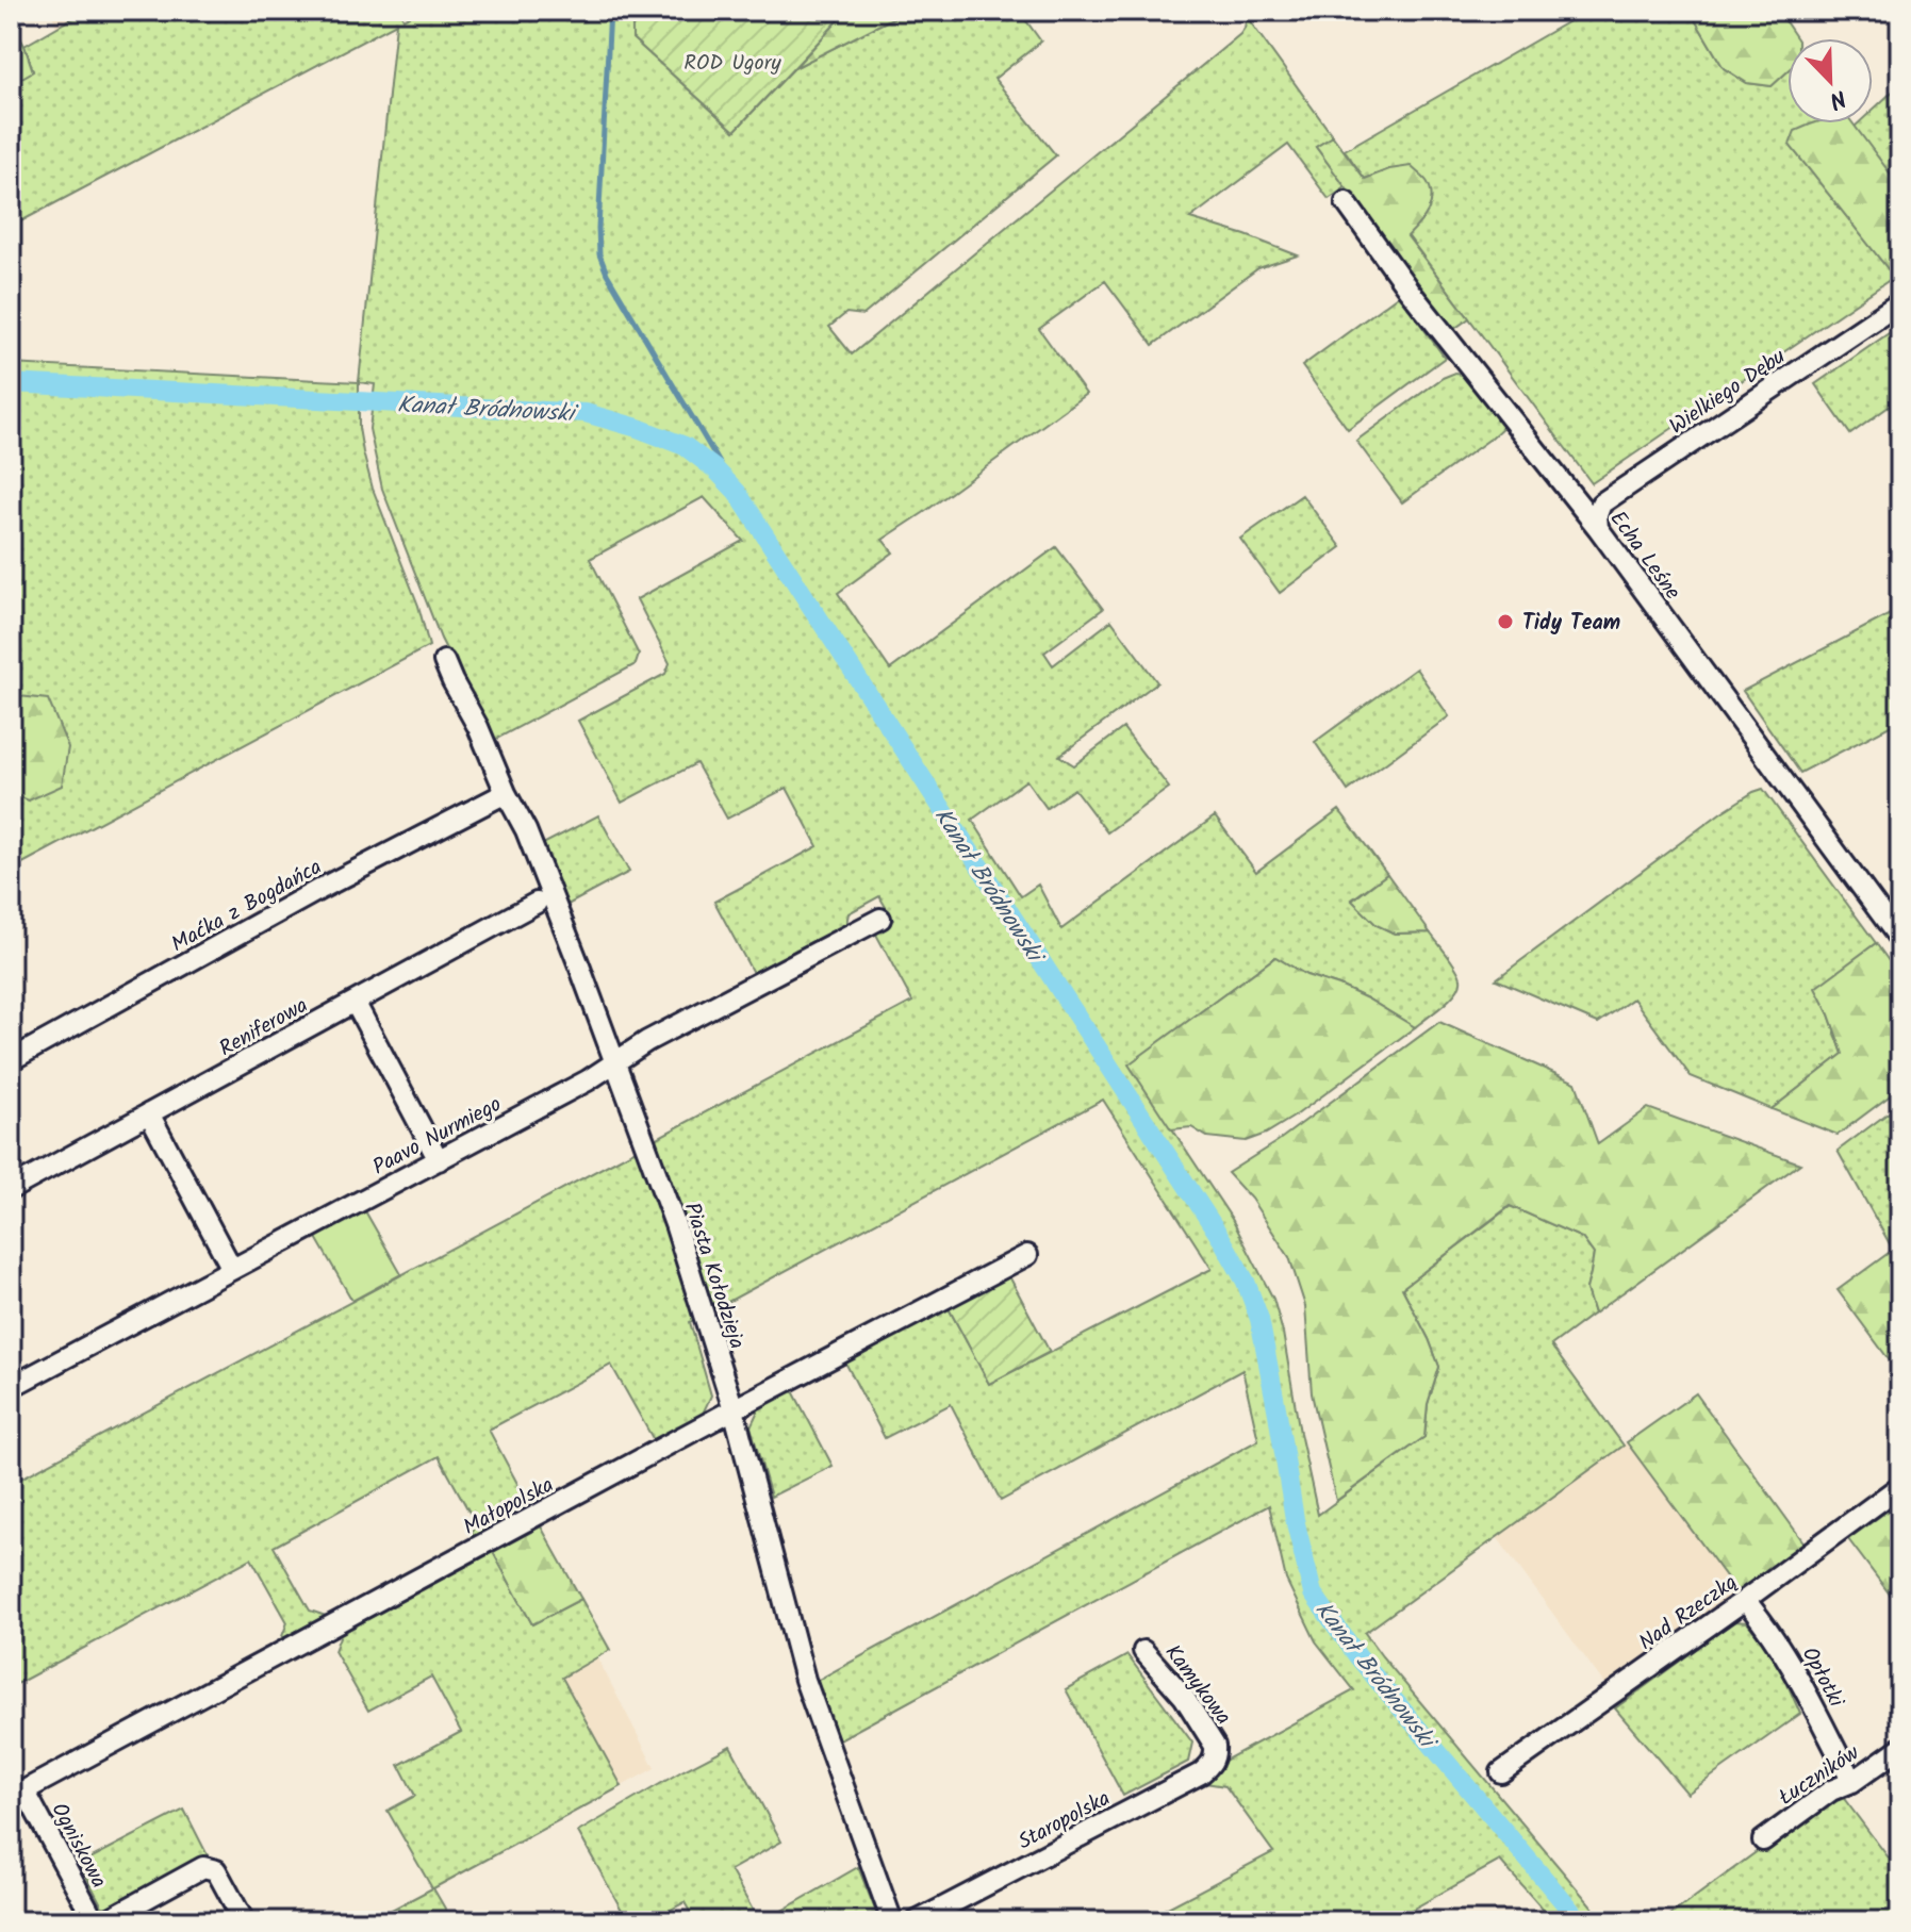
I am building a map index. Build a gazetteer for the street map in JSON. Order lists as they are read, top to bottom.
{
  "streets": {
    "street": [
      "Wielkiego Dębu",
      "Echa Leśne",
      "Maćka z Bogdańca",
      "Reniferowa",
      "Paavo Nurmiego",
      "Piasta Kołodzieja",
      "Małopolska",
      "Nad Rzeczką",
      "Opłotki",
      "Kamykowa",
      "Łuczników",
      "Staropolska",
      "Ogniskowa"
    ]
  },
  "crossings": [
    ["Wielkiego Dębu", "Echa Leśne"],
    ["Maćka z Bogdańca", "Piasta Kołodzieja"],
    ["Paavo Nurmiego", "Piasta Kołodzieja"],
    ["Piasta Kołodzieja", "Małopolska"],
    ["Małopolska", "Ogniskowa"],
    ["Nad Rzeczką", "Opłotki"],
    ["Opłotki", "Łuczników"],
    ["Kamykowa", "Staropolska"]
  ],
  "water": ["Kanał Bródnowski"],
  "parks": ["ROD Ugory"],
  "places": ["Tidy Team"],
  "north": "bottom right"
}
